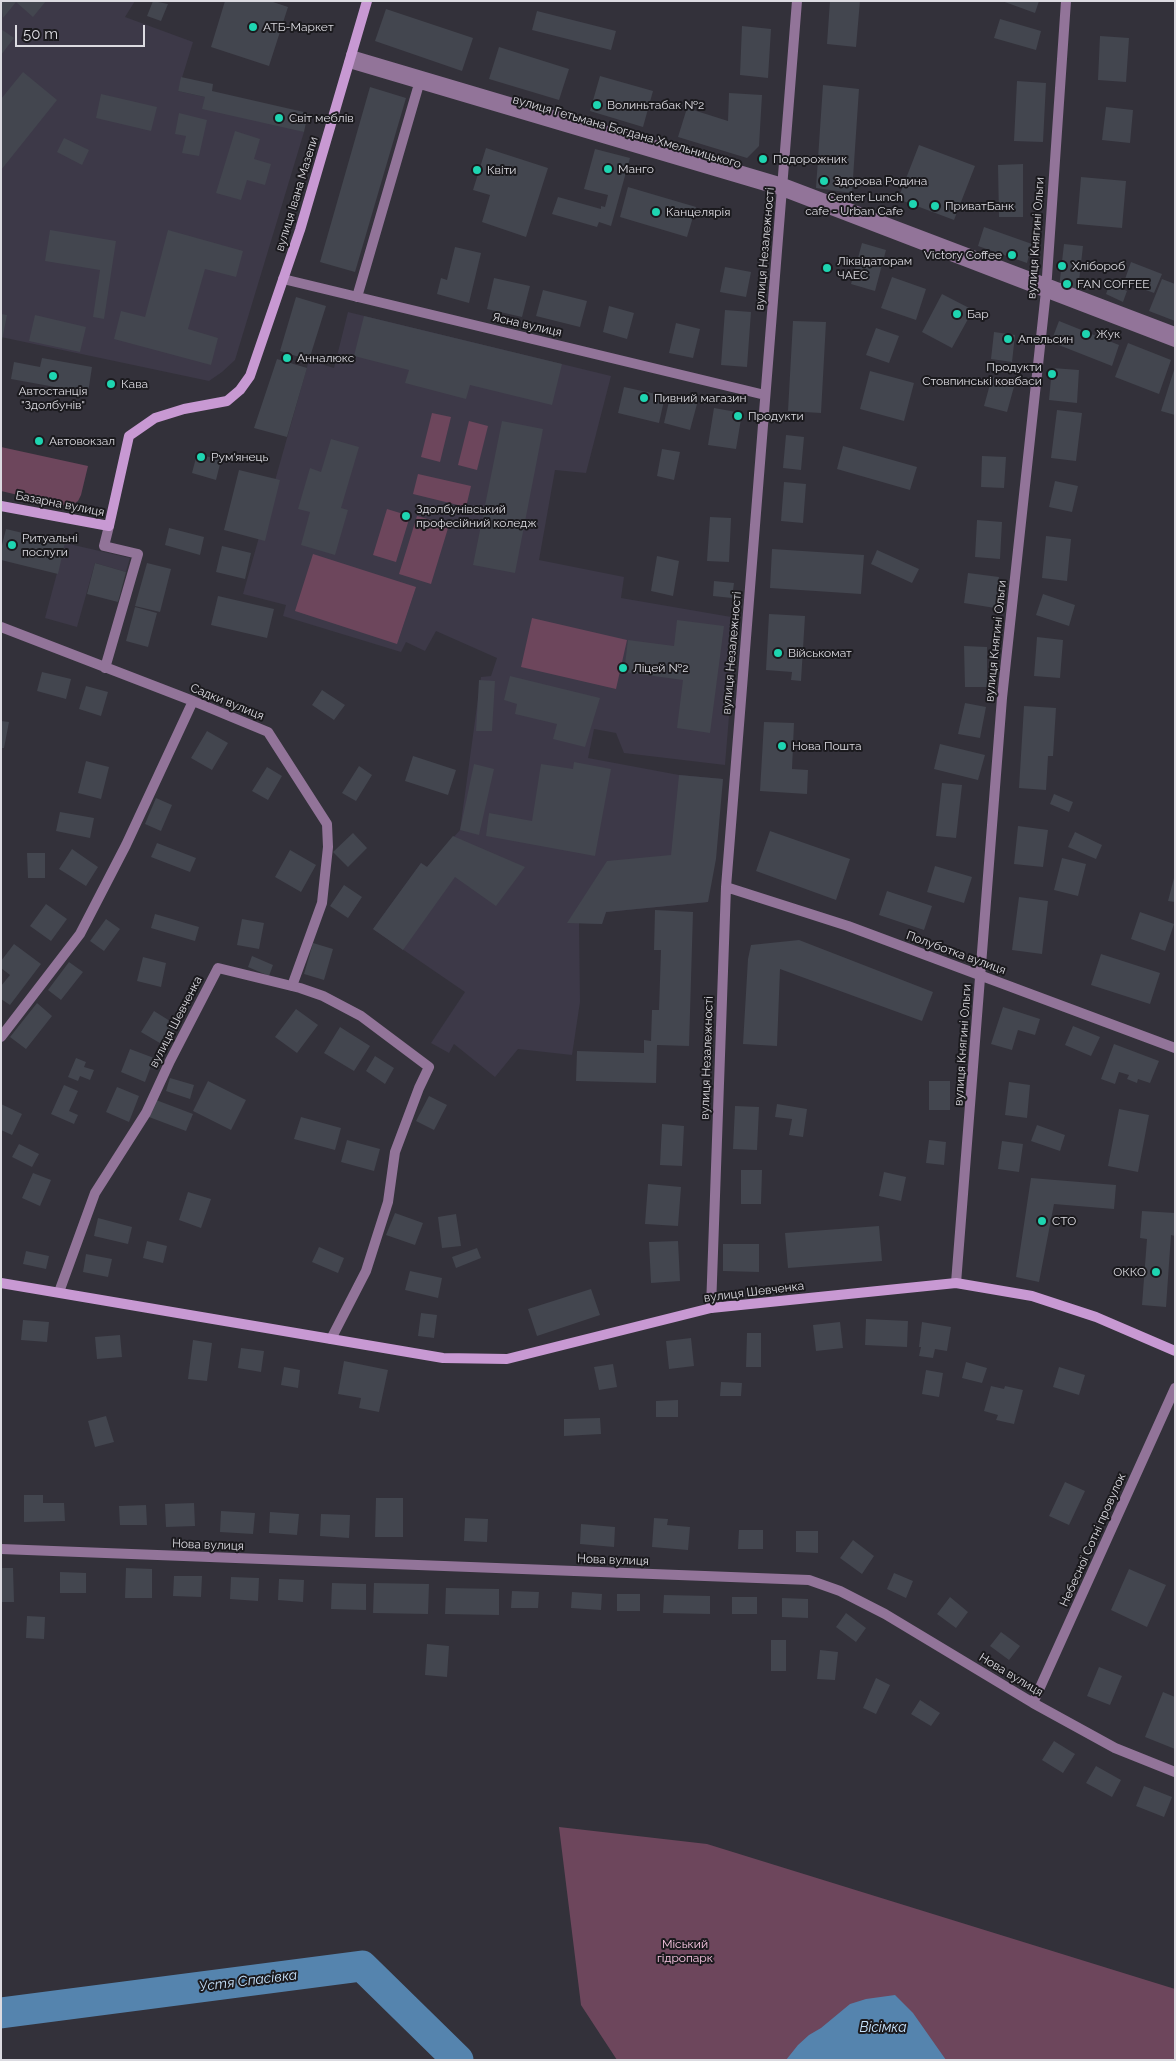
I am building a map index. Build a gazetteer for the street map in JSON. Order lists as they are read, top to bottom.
{
  "streets": {
    "main road": ["вулиця Івана Мазепи", "Базарна вулиця", "вулиця Шевченка"],
    "street": [
      "вулиця Гетьмана Богдана Хмельницького",
      "вулиця Княгині Ольги",
      "вулиця Незалежності",
      "Ясна вулиця",
      "Садки вулиця",
      "Полуботка вулиця",
      "Небесної Сотні провулок",
      "Нова вулиця"
    ]
  },
  "crossings": [
    ["вулиця Гетьмана Богдана Хмельницького", "вулиця Івана Мазепи"],
    ["вулиця Гетьмана Богдана Хмельницького", "вулиця Княгині Ольги"],
    ["вулиця Гетьмана Богдана Хмельницького", "вулиця Незалежності"],
    ["вулиця Івана Мазепи", "Ясна вулиця"],
    ["вулиця Івана Мазепи", "Базарна вулиця"],
    ["вулиця Княгині Ольги", "Полуботка вулиця"],
    ["вулиця Княгині Ольги", "вулиця Шевченка"],
    ["вулиця Незалежності", "Ясна вулиця"],
    ["вулиця Незалежності", "Полуботка вулиця"],
    ["вулиця Незалежності", "вулиця Шевченка"],
    ["Садки вулиця", "вулиця Шевченка"],
    ["Небесної Сотні провулок", "Нова вулиця"]
  ],
  "water": ["Устя Спасівка", "Вісімка"],
  "parks": ["Міський гідропарк"],
  "places": [
    "АТБ-Маркет",
    "Волиньтабак №2",
    "Світ меблів",
    "Подорожник",
    "Манго",
    "Квіти",
    "Здорова Родина",
    "Center Lunch cafe - Urban Cafe",
    "ПриватБанк",
    "Канцелярiя",
    "Victory Coffee",
    "Хлібороб",
    "Ліквідаторам ЧАЕС",
    "FAN COFFEE",
    "Бар",
    "Жук",
    "Апельсин",
    "Анналюкс",
    "Продукти Стовпинські ковбаси",
    "Автостанція \"Здолбунів\"",
    "Кава",
    "Пивний магазин",
    "Продукти",
    "Автовокзал",
    "Рум'янець",
    "Здолбунівський професійний коледж",
    "Ритуальнi послуги",
    "Вiйськомат",
    "Ліцей №2",
    "Нова Пошта",
    "СТО",
    "ОККО"
  ],
  "scale_bar": "50 m"
}
